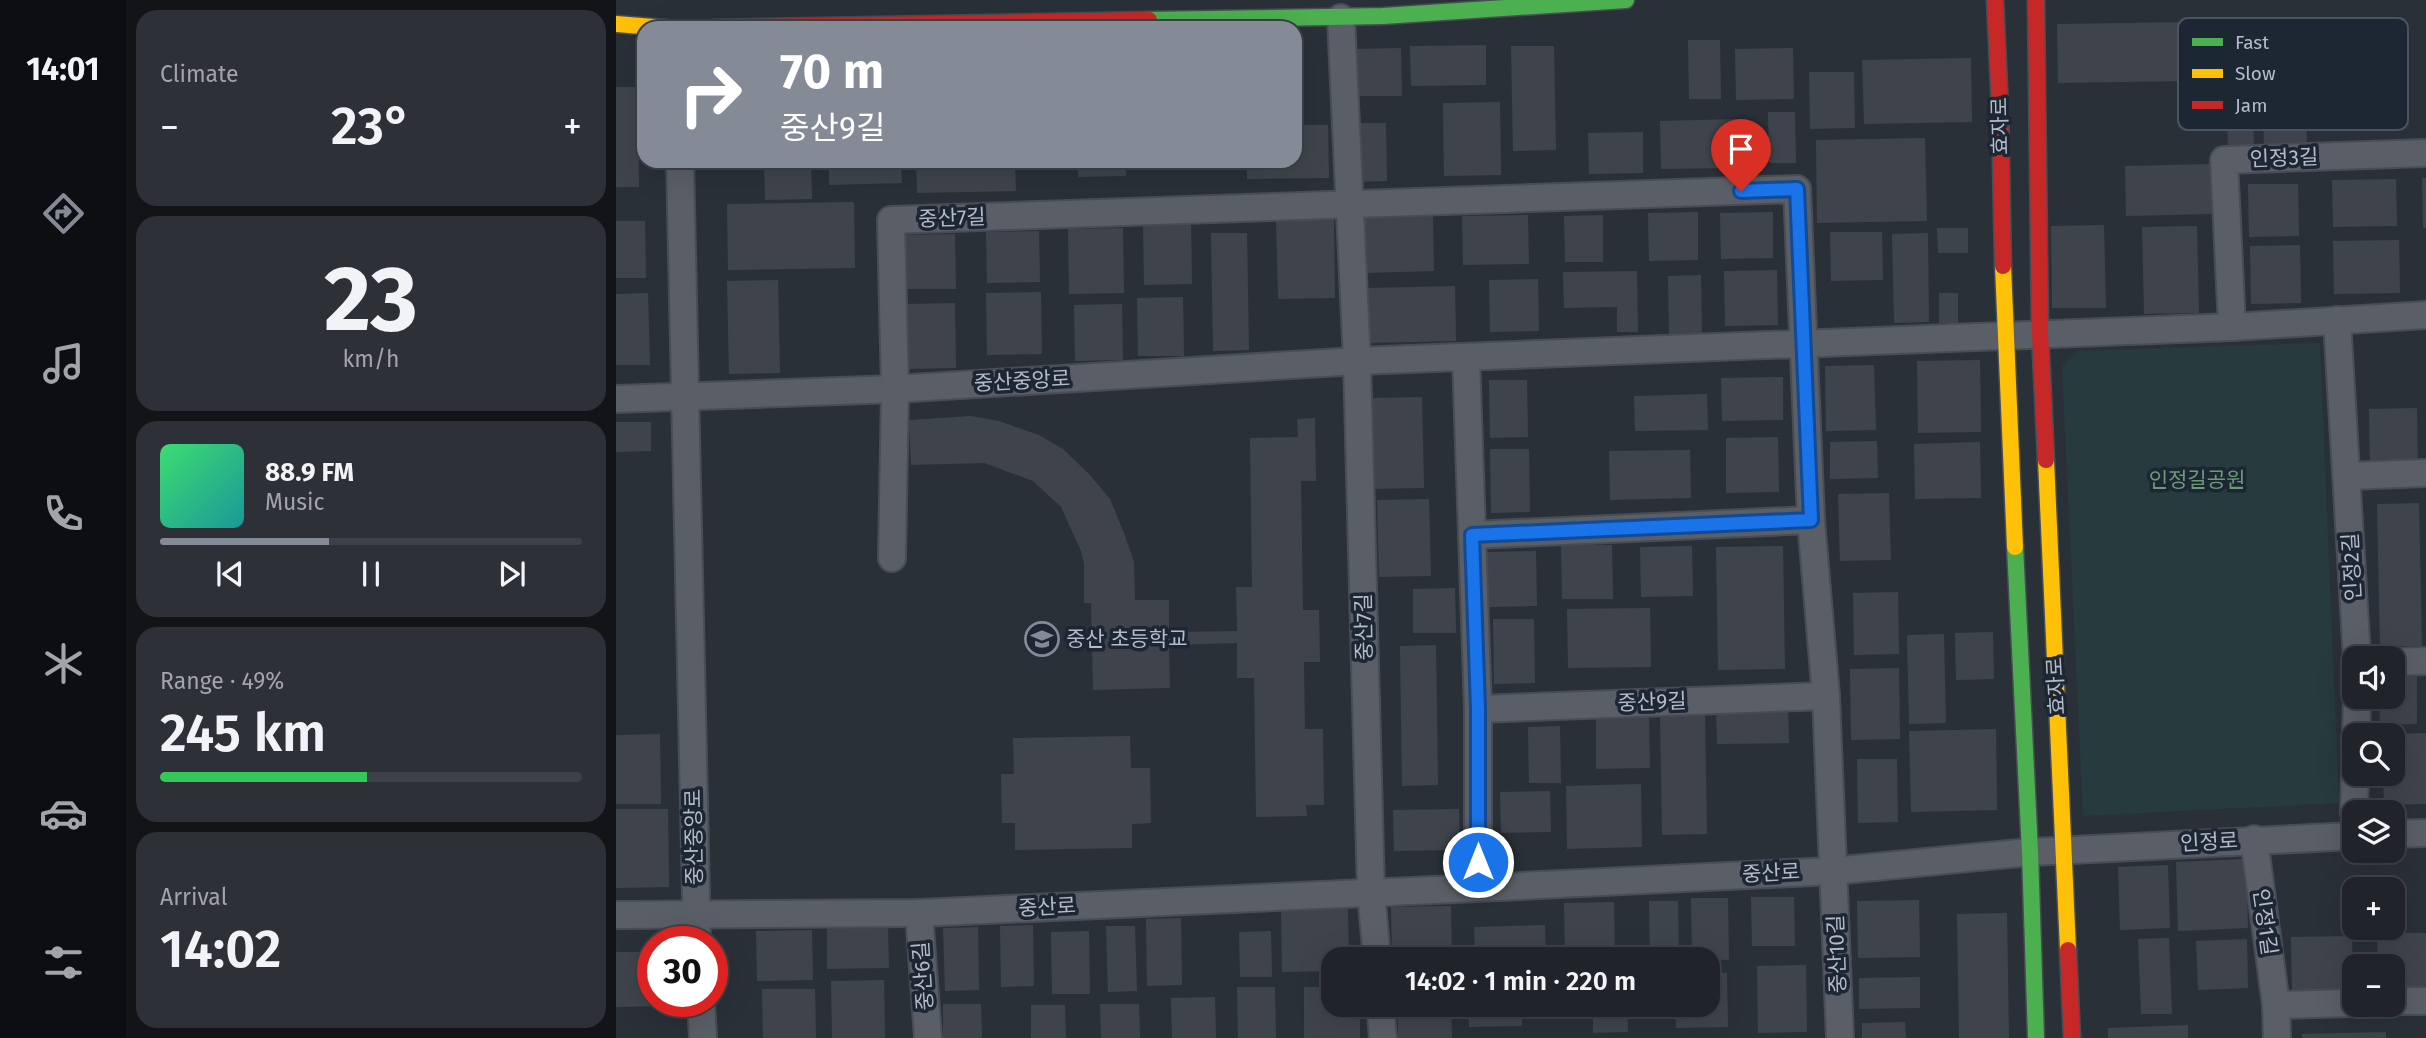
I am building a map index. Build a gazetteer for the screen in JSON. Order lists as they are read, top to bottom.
{
  "streets": {
    "street": [
      "효자로",
      "인정3길",
      "중산7길",
      "중산중앙로",
      "인정2길",
      "중산9길",
      "인정로",
      "중산로",
      "인정1길",
      "중산10길",
      "중산6길"
    ]
  },
  "crossings": [
    ["효자로", "인정로"],
    ["효자로", "중산로"],
    ["중산7길", "중산중앙로"],
    ["중산7길", "중산로"],
    ["중산중앙로", "중산로"],
    ["인정로", "중산로"],
    ["인정로", "인정1길"],
    ["중산로", "중산10길"],
    ["중산로", "중산6길"]
  ],
  "parks": ["인정길공원"],
  "places": {
    "school or university": ["중산 초등학교"]
  },
  "legend": ["Fast", "Slow", "Jam"],
  "page": {
    "tabs": "14:01",
    "tile": [
      "Climate",
      ["23", "km/h"],
      ["Range · 49%", "245 km"],
      ["Arrival", "14:02"]
    ],
    "turn": ["70 m", "중산9길"],
    "heat": ["−", "23°", "+"],
    "song": ["88.9 FM", "Music"],
    "map_buttons": ["+", "−"],
    "limit": "30",
    "trip": "14:02 · 1 min · 220 m"
  }
}
